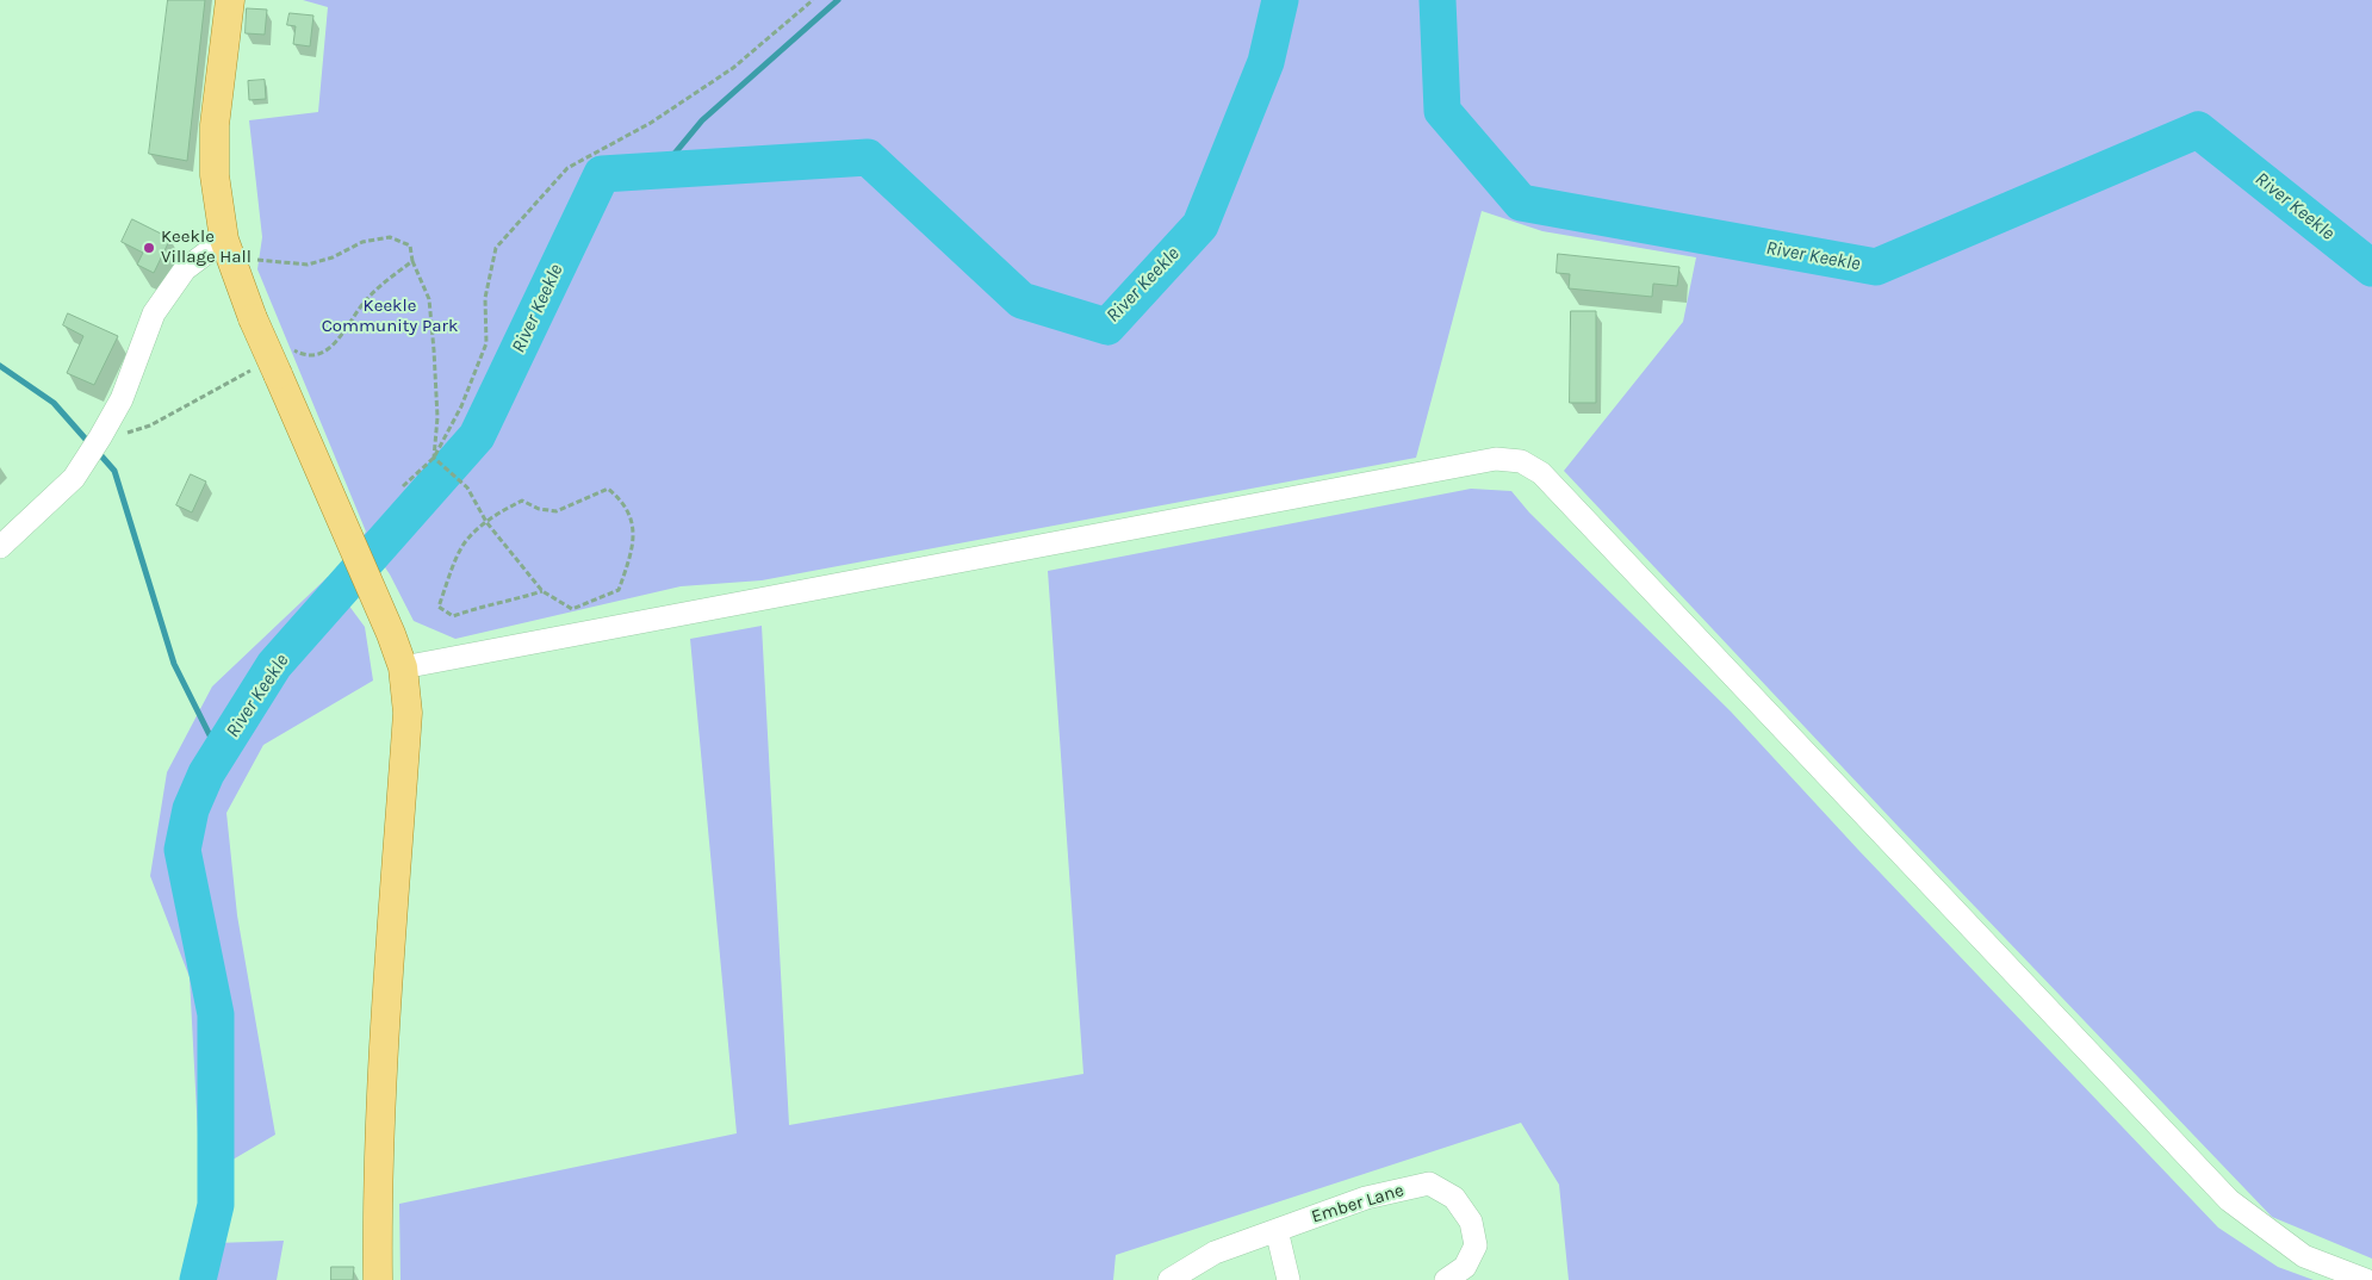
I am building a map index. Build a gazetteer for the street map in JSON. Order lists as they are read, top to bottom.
{
  "streets": {
    "street": ["Ember Lane"]
  },
  "water": ["River Keekle"],
  "parks": ["Keekle Community Park"],
  "places": ["Keekle Village Hall"]
}
